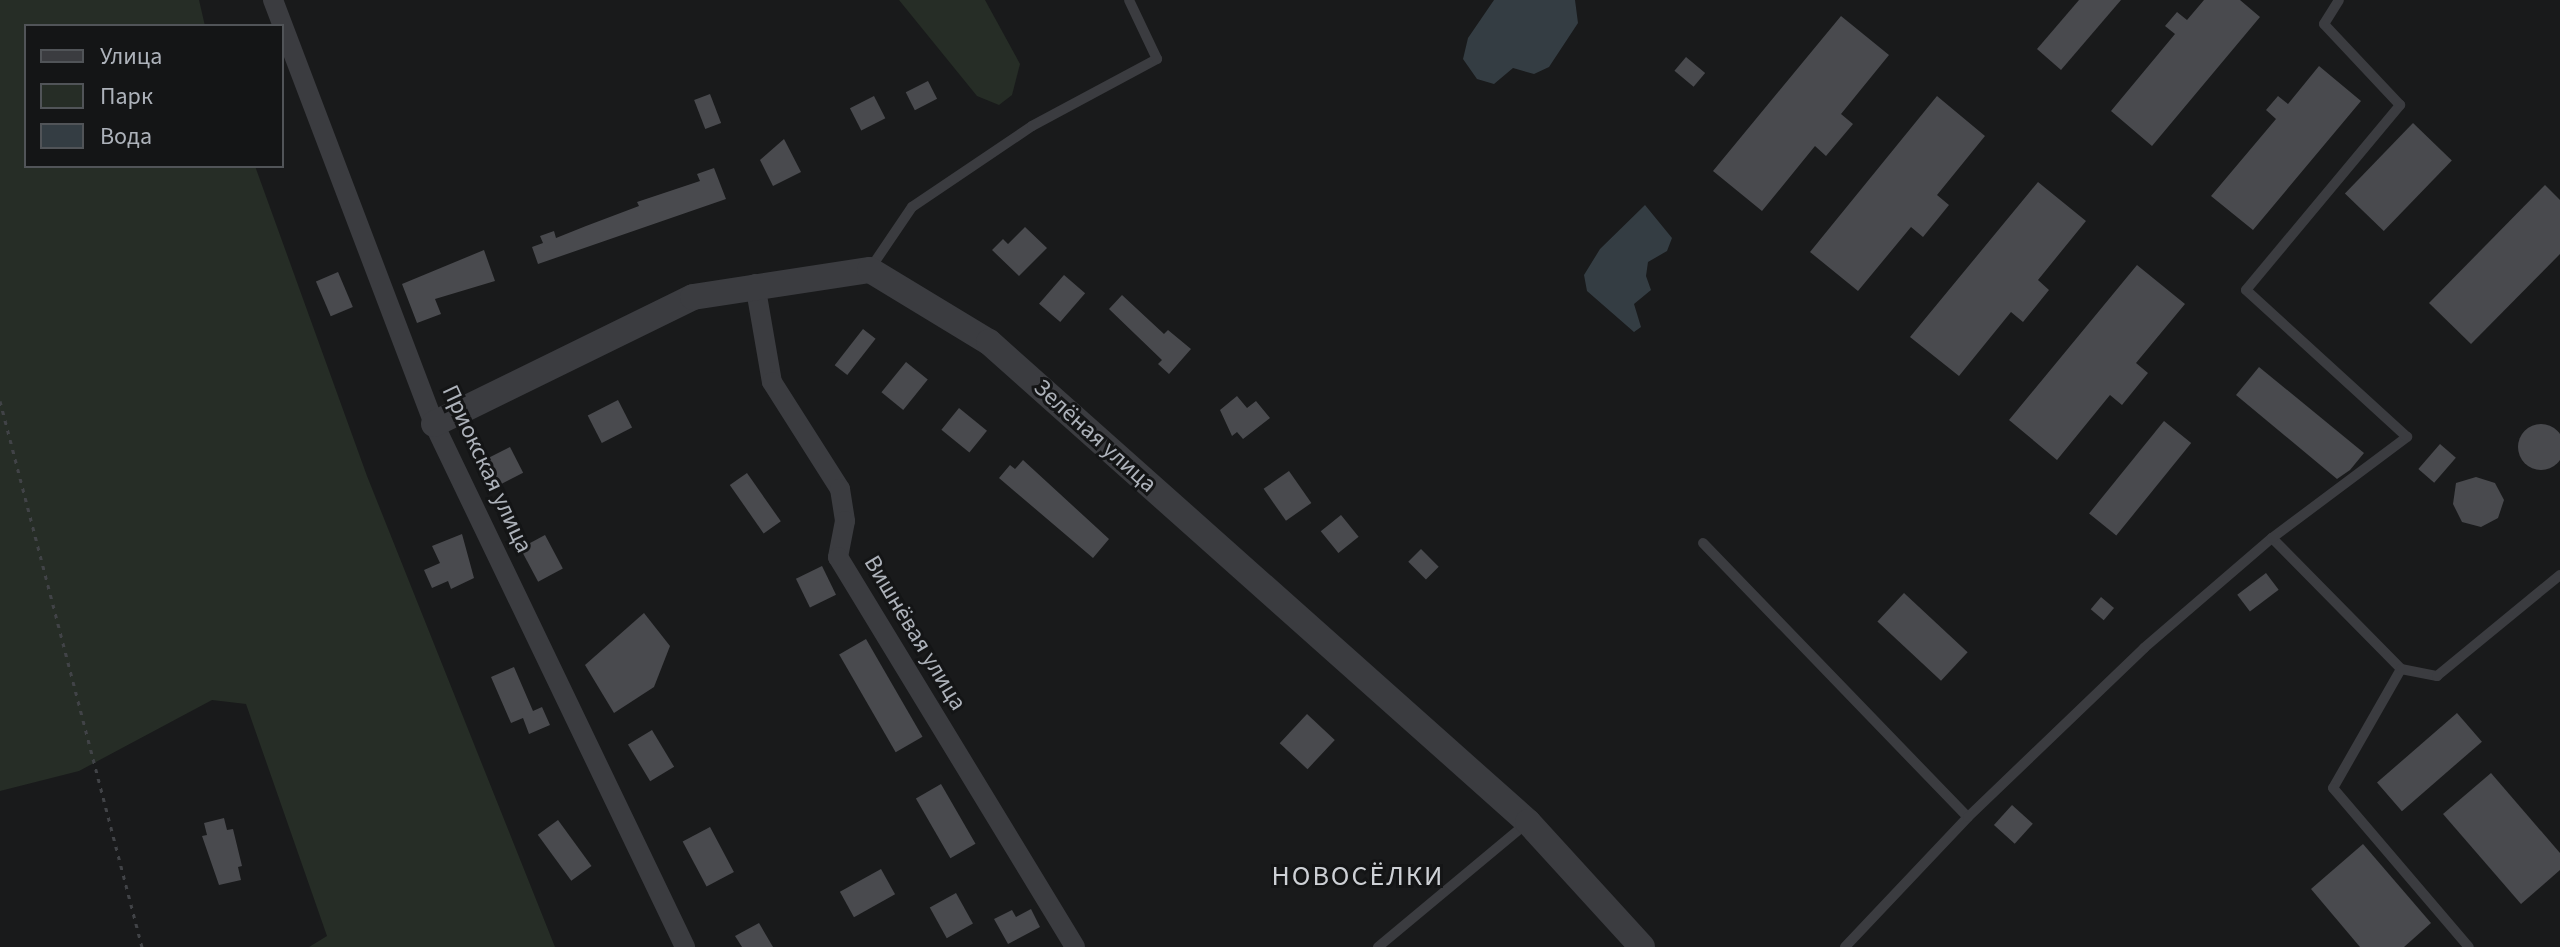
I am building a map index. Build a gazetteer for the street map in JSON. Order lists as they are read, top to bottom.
{
  "streets": {
    "street": ["Зелёная улица", "Приокская улица", "Вишнёвая улица"]
  },
  "districts": ["НОВОСЁЛКИ"],
  "legend": ["Улица", "Парк", "Вода"]
}
